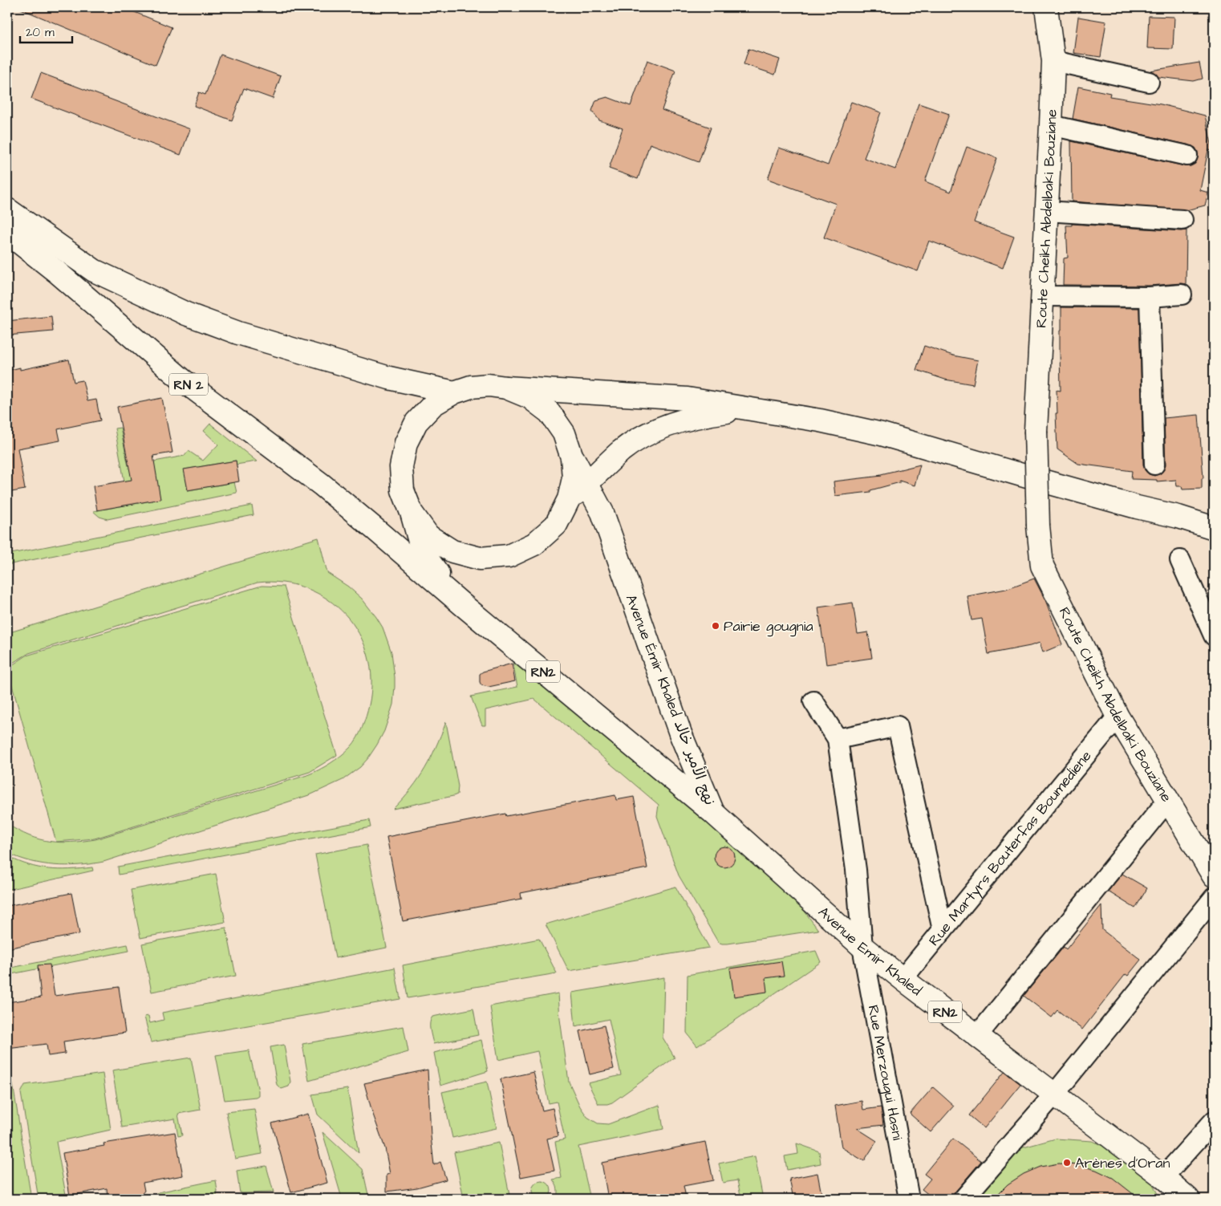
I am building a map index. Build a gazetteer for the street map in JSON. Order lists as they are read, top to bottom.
{
  "streets": {
    "main road": [
      "Route Cheikh Abdelbaki Bouziane",
      "RN 2",
      "RN2",
      "Avenue Émir Khaled نهج الأمير خالد",
      "Avenue Emir Khaled"
    ],
    "street": ["Rue Martyrs Bouterfas Boumediene", "Rue Merzougui Hasni"]
  },
  "crossings": [
    ["Route Cheikh Abdelbaki Bouziane", "Rue Martyrs Bouterfas Boumediene"],
    ["RN 2", "RN2"],
    ["RN 2", "Avenue Émir Khaled نهج الأمير خالد"],
    ["RN2", "Avenue Émir Khaled نهج الأمير خالد"],
    ["Avenue Émir Khaled نهج الأمير خالد", "Avenue Emir Khaled"],
    ["Rue Martyrs Bouterfas Boumediene", "Avenue Emir Khaled"],
    ["Avenue Emir Khaled", "Rue Merzougui Hasni"]
  ],
  "places": ["Pairie gougnia", "Arènes d'Oran"],
  "scale_bar": "20 m"
}
